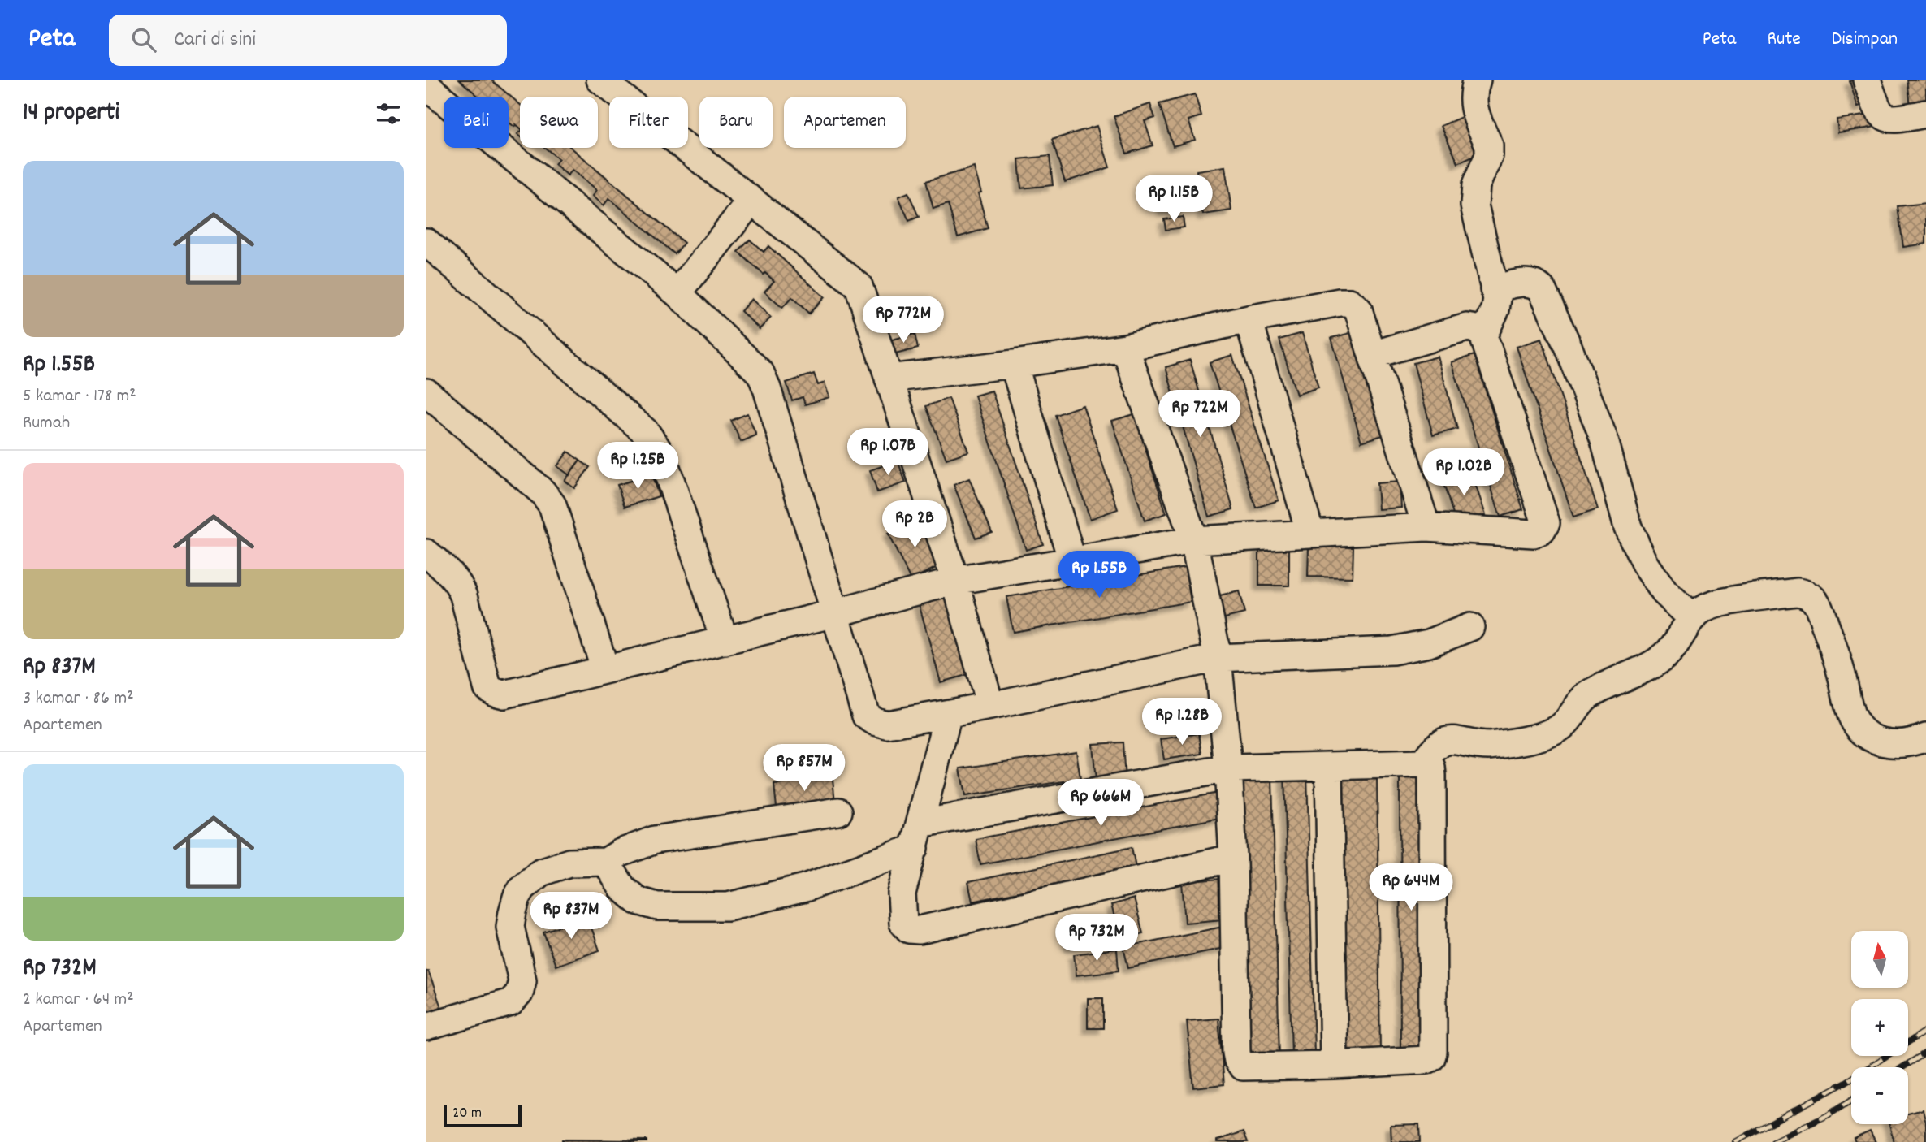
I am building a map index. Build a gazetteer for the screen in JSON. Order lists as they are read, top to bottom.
{
  "scale_bar": "20 m",
  "north": "top",
  "page": {
    "header": "Peta",
    "search": "Cari di sini",
    "nav": ["Peta", "Rute", "Disimpan"],
    "heading": "14 properti",
    "chip": [
      "Beli",
      "Sewa",
      "Filter",
      "Baru",
      "Apartemen"
    ],
    "list": [
      {
        "name": "Rp 1.55B",
        "note": "5 kamar · 178 m² · Rumah"
      },
      {
        "name": "Rp 837M",
        "note": "3 kamar · 86 m² · Apartemen"
      },
      {
        "name": "Rp 732M",
        "note": "2 kamar · 64 m² · Apartemen"
      }
    ],
    "price": [
      "Rp 1.15B",
      "Rp 772M",
      "Rp 722M",
      "Rp 1.07B",
      "Rp 1.25B",
      "Rp 1.02B",
      "Rp 2B",
      "Rp 1.55B",
      "Rp 1.28B",
      "Rp 857M",
      "Rp 666M",
      "Rp 644M",
      "Rp 837M",
      "Rp 732M"
    ],
    "map_buttons": ["+", "−"],
    "scale": "20 m"
  }
}
